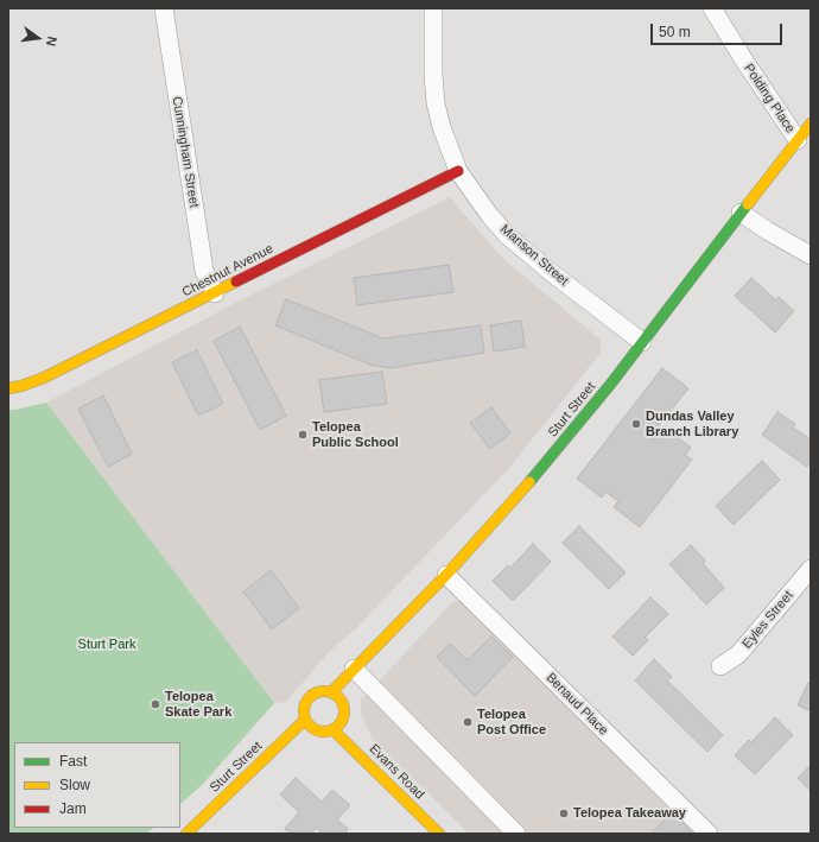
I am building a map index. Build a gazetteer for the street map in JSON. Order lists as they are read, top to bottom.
{
  "streets": {
    "street": [
      "Polding Place",
      "Cunningham Street",
      "Manson Street",
      "Chestnut Avenue",
      "Sturt Street",
      "Eyles Street",
      "Benaud Place",
      "Evans Road"
    ]
  },
  "crossings": [
    ["Polding Place", "Sturt Street"],
    ["Cunningham Street", "Chestnut Avenue"],
    ["Manson Street", "Chestnut Avenue"],
    ["Manson Street", "Sturt Street"],
    ["Sturt Street", "Benaud Place"],
    ["Sturt Street", "Evans Road"]
  ],
  "parks": ["Sturt Park"],
  "places": [
    "Dundas Valley Branch Library",
    "Telopea Public School",
    "Telopea Skate Park",
    "Telopea Post Office",
    "Telopea Takeaway"
  ],
  "legend": ["Fast", "Slow", "Jam"],
  "scale_bar": "50 m",
  "north": "right"
}
